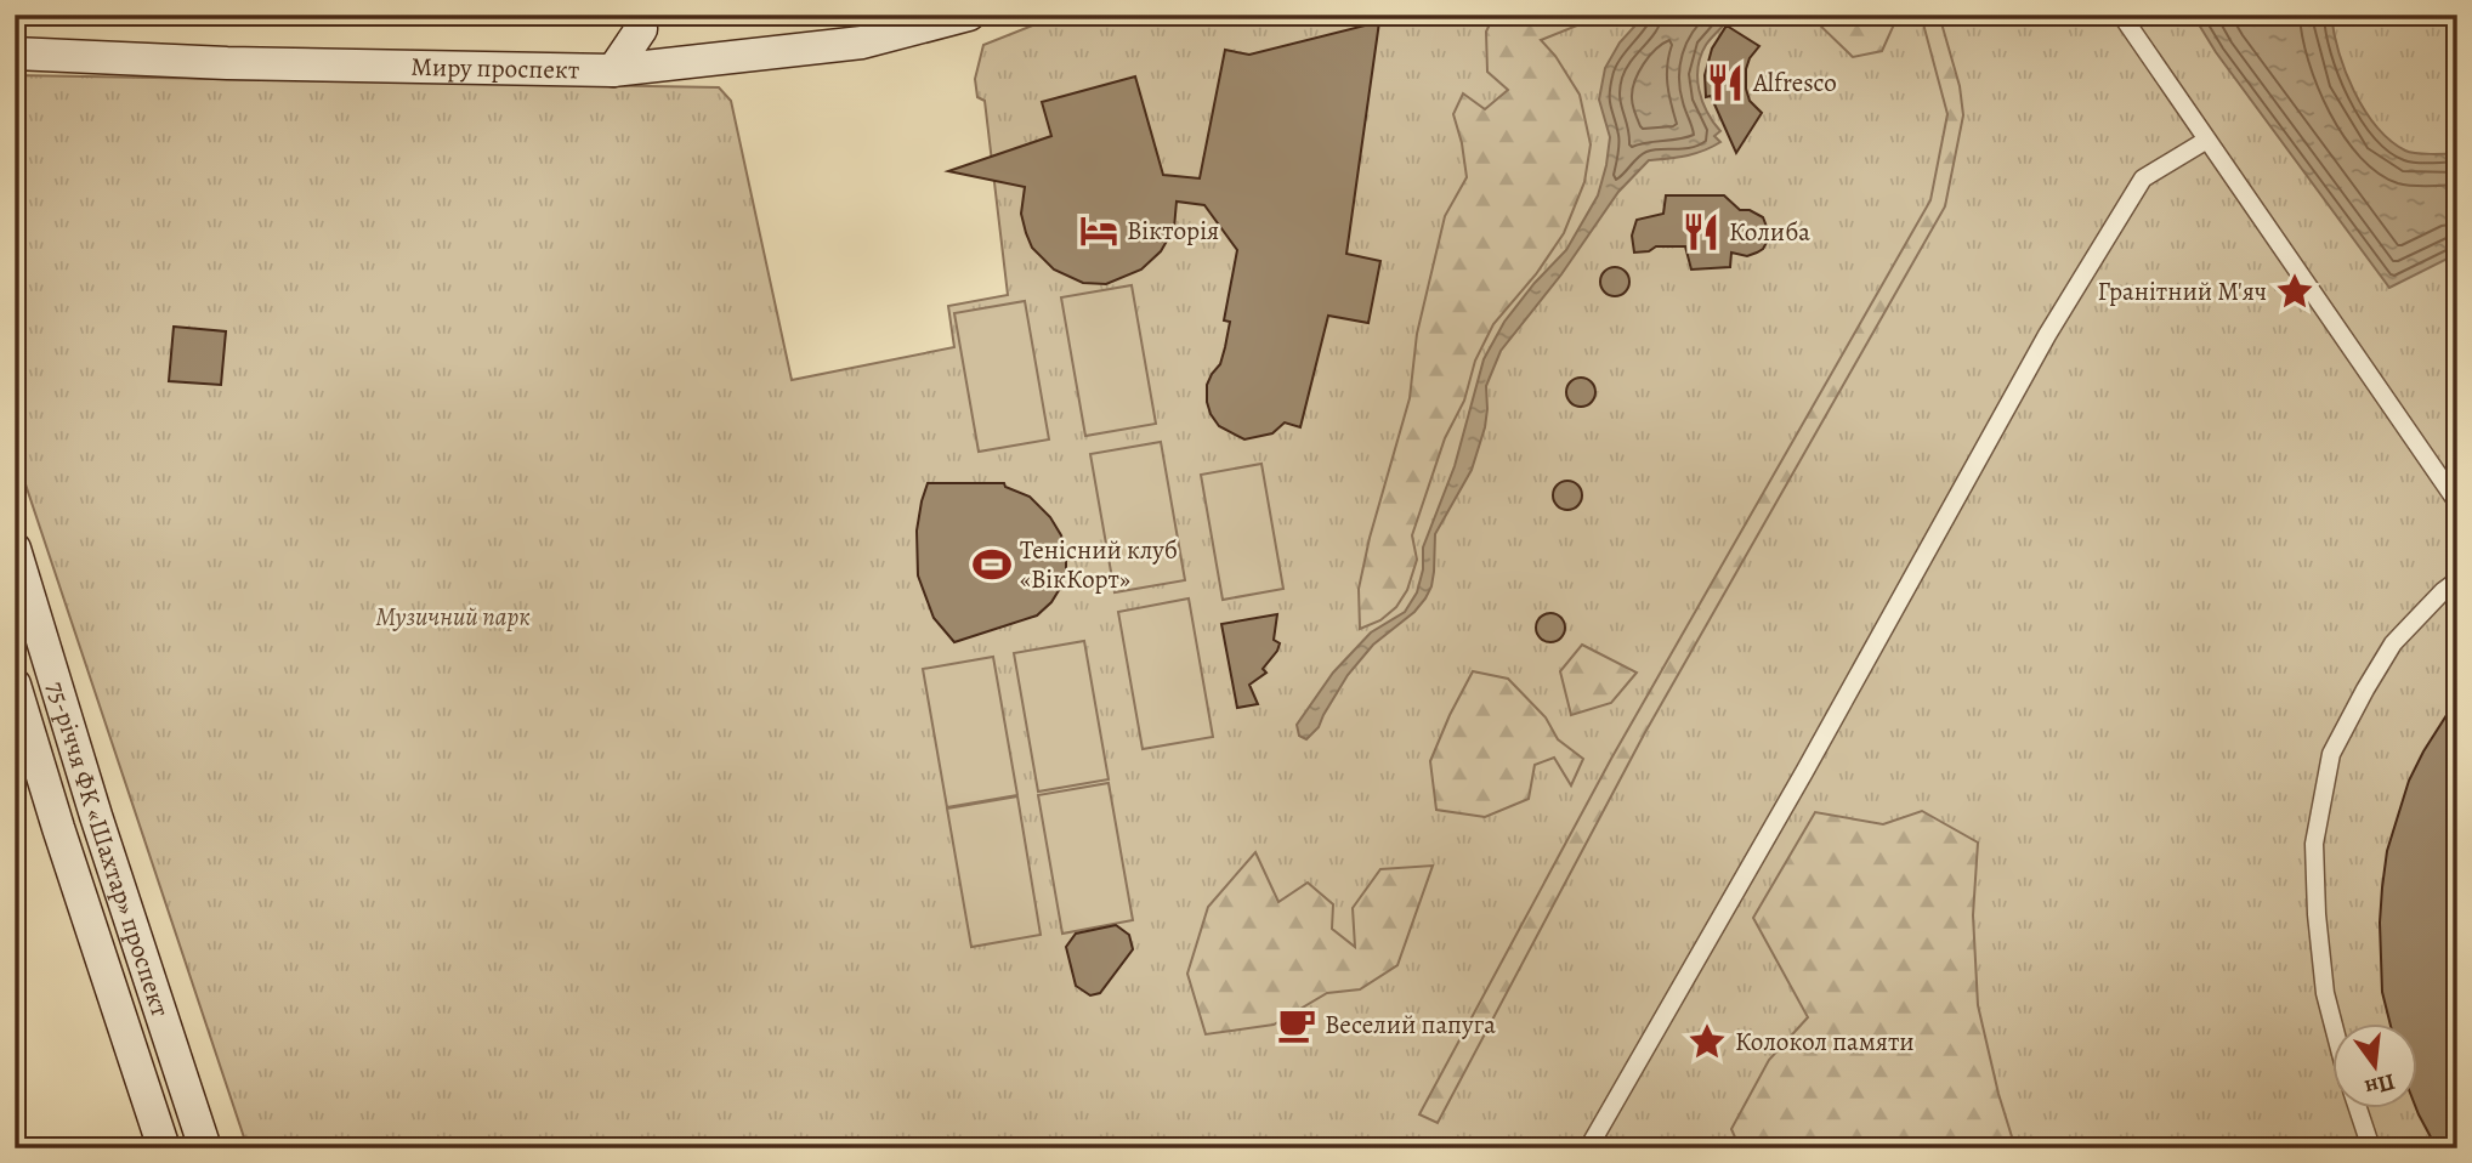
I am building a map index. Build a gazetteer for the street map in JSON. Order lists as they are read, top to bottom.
{
  "streets": {
    "main road": ["Миру проспект", "75-річчя ФК «Шахтар» проспект"]
  },
  "parks": ["Музичний парк"],
  "places": {
    "restaurant": ["Alfresco", "Колиба"],
    "hotel": ["Вікторія"],
    "place": ["Гранітний М'яч", "Колокол памяти"],
    "sports": ["Тенісний клуб «ВікКорт»"],
    "cafe": ["Веселий папуга"]
  },
  "north": "bottom"
}
